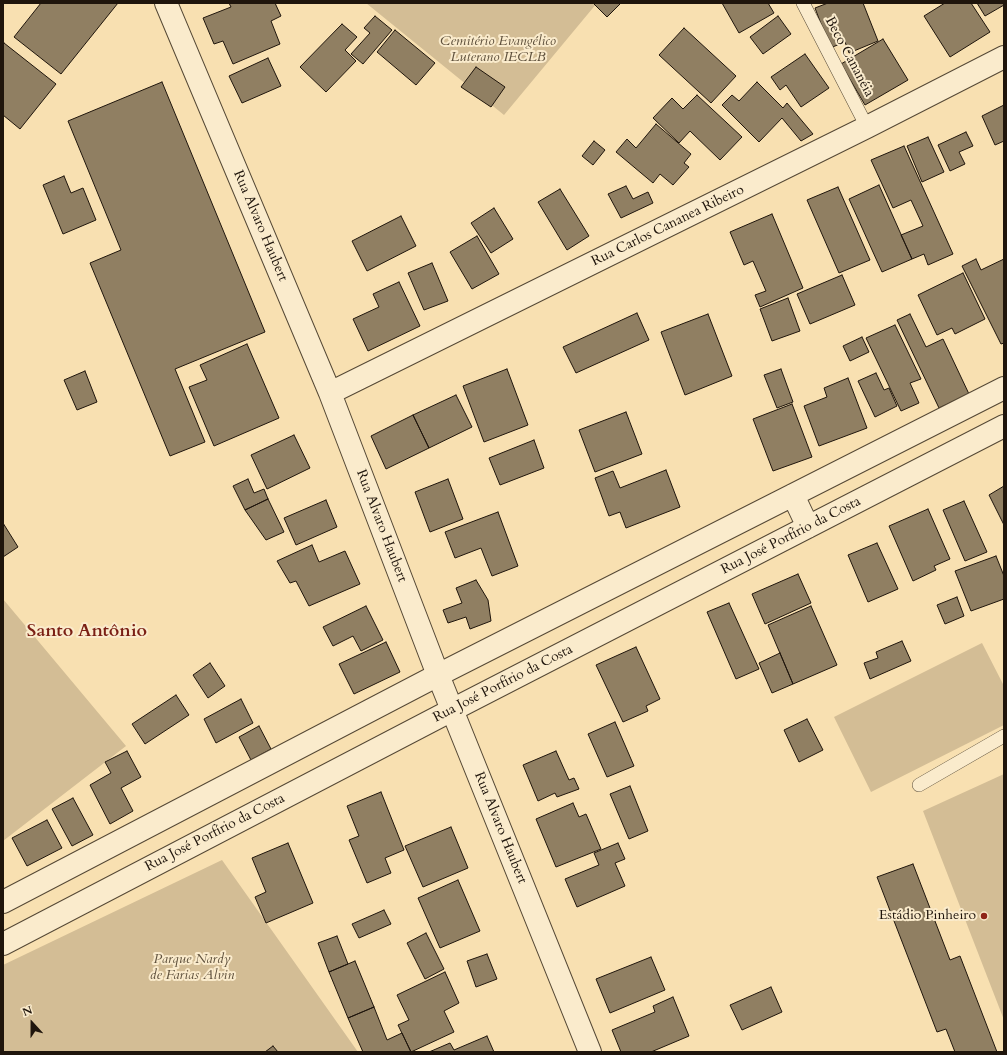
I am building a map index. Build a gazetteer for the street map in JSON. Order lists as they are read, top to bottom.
{
  "streets": {
    "street": ["Rua Alvaro Haubert", "Rua Carlos Cananea Ribeiro", "Rua José Porfírio da Costa"],
    "lane": ["Beco Cananéia"]
  },
  "crossings": [
    ["Beco Cananéia", "Rua Carlos Cananea Ribeiro"],
    ["Rua Alvaro Haubert", "Rua Carlos Cananea Ribeiro"],
    ["Rua Alvaro Haubert", "Rua José Porfírio da Costa"]
  ],
  "districts": ["Santo Antônio"],
  "parks": ["Cemitério Evangélico Luterano IECLB", "Parque Nardy de Farias Alvin"],
  "places": ["Estádio Pinheiro"],
  "north": "top"
}
